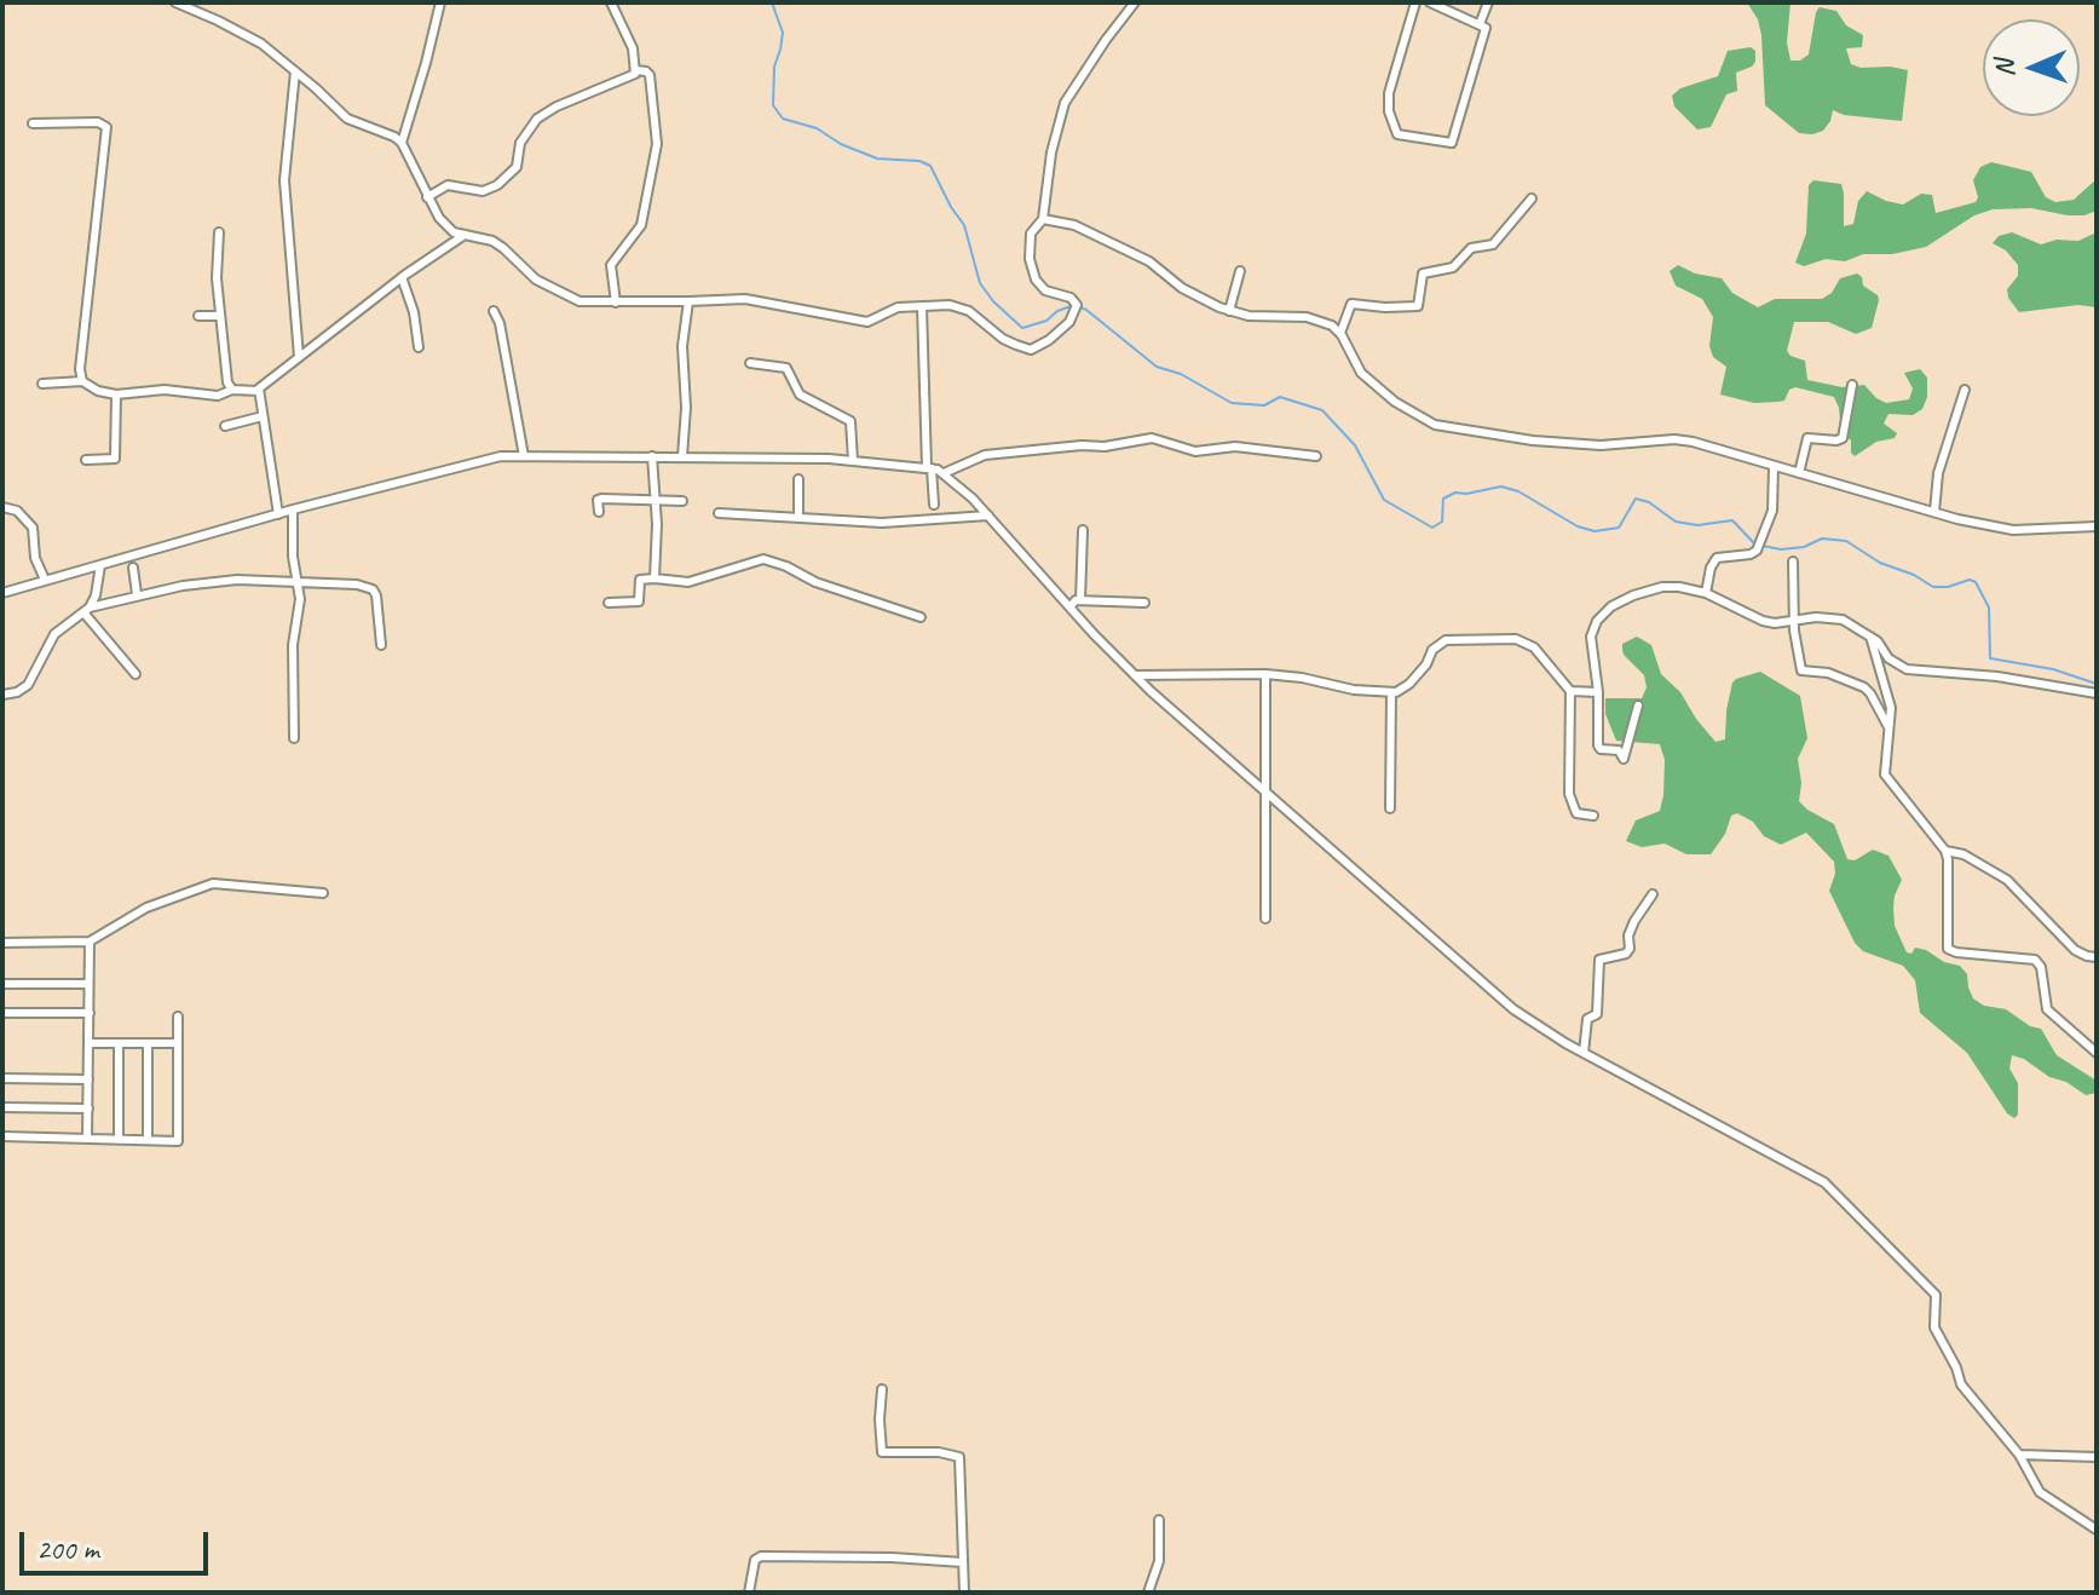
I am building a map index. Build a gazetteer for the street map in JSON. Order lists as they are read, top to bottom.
{
  "scale_bar": "200 m",
  "north": "left"
}
